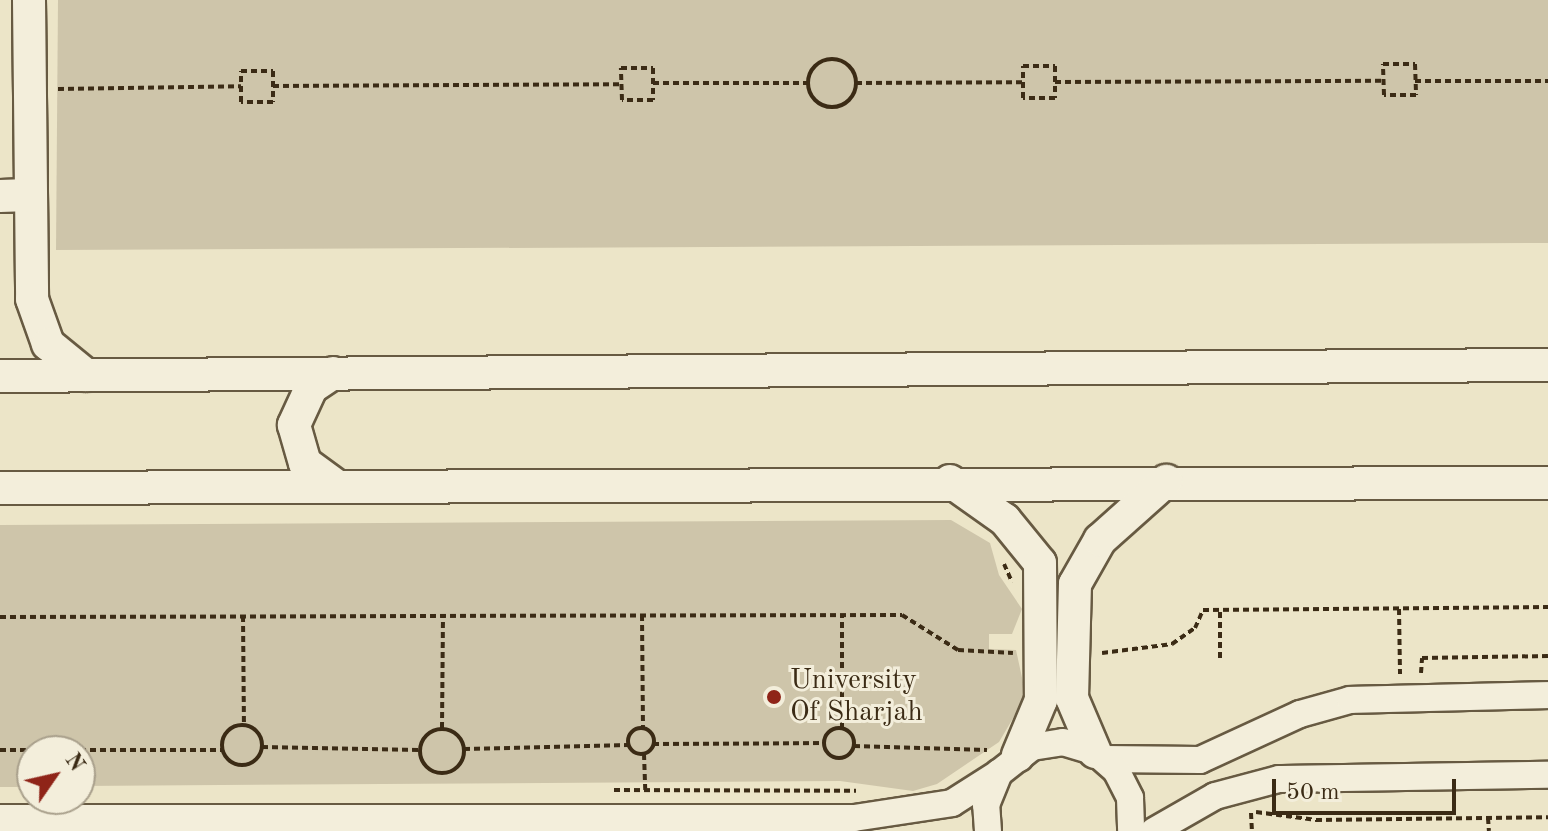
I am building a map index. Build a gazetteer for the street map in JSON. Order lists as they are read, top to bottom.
{
  "places": ["University Of Sharjah"],
  "scale_bar": "50 m",
  "north": "top right"
}
